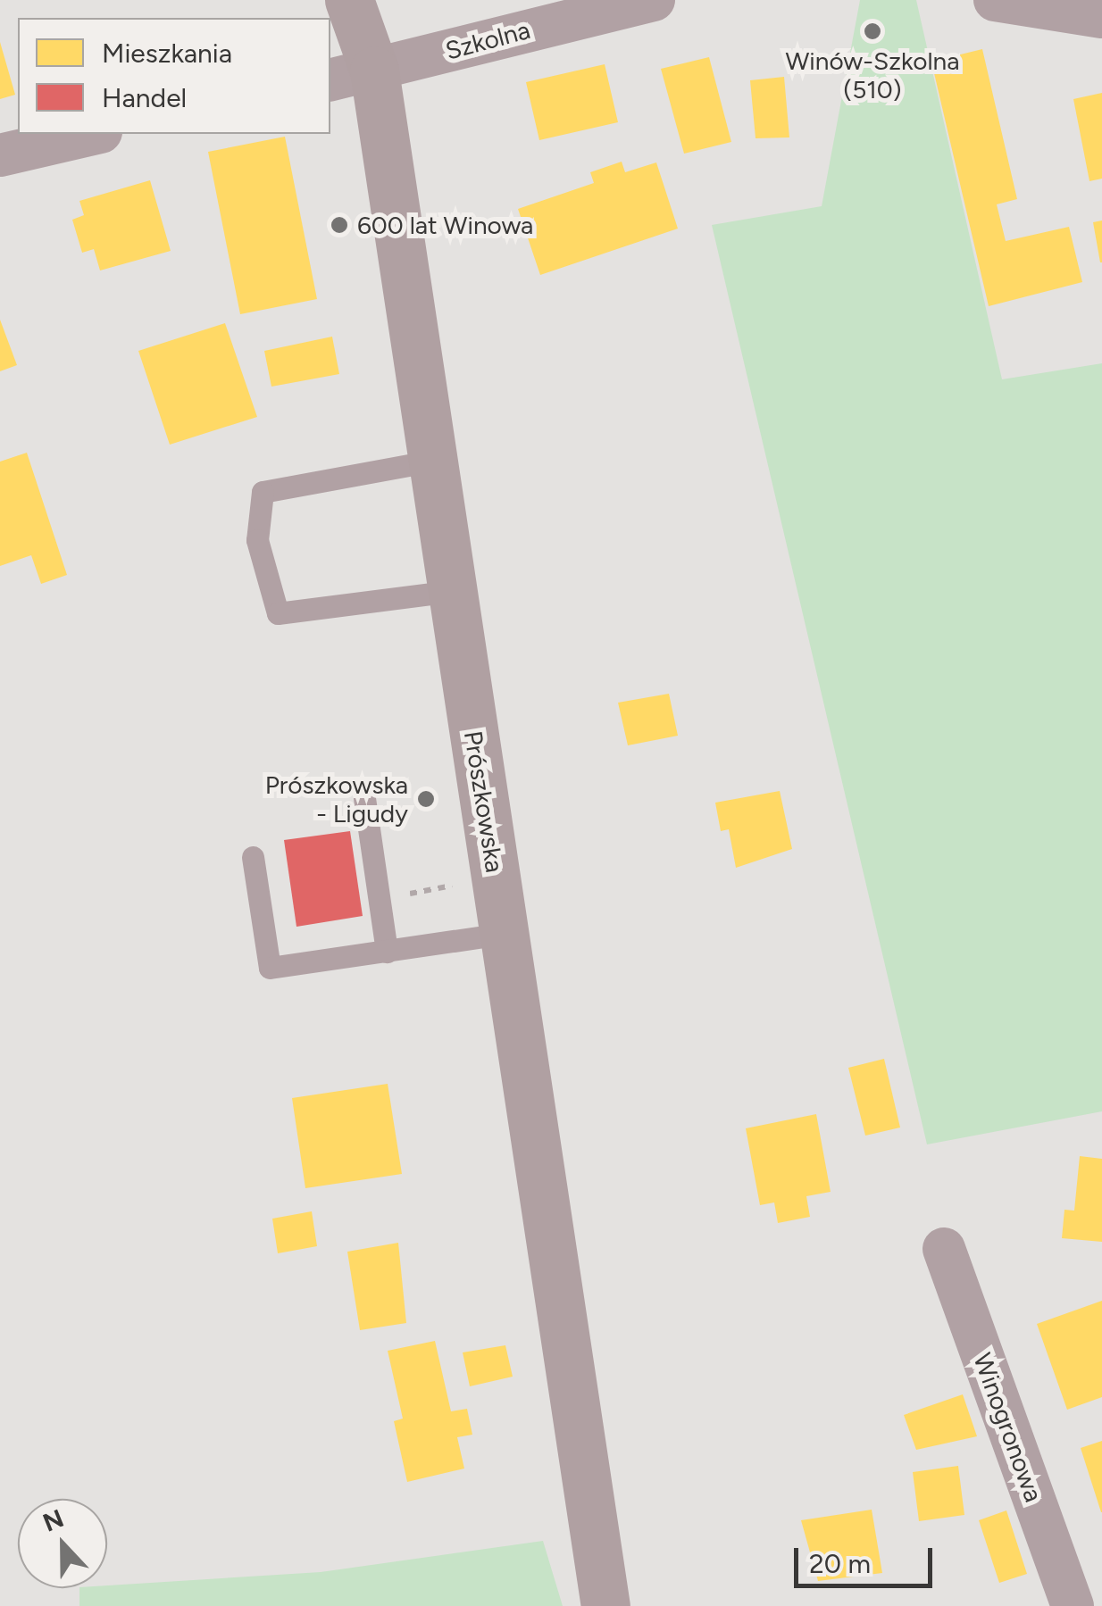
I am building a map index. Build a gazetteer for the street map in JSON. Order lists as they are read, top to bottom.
{
  "streets": {
    "main road": ["Prószkowska"],
    "street": ["Szkolna", "Winogronowa"]
  },
  "crossings": [
    ["Szkolna", "Prószkowska"]
  ],
  "places": ["Winów-Szkolna (510)", "600 lat Winowa", "Prószkowska - Ligudy"],
  "legend": ["Mieszkania", "Handel"],
  "scale_bar": "20 m",
  "north": "top"
}
